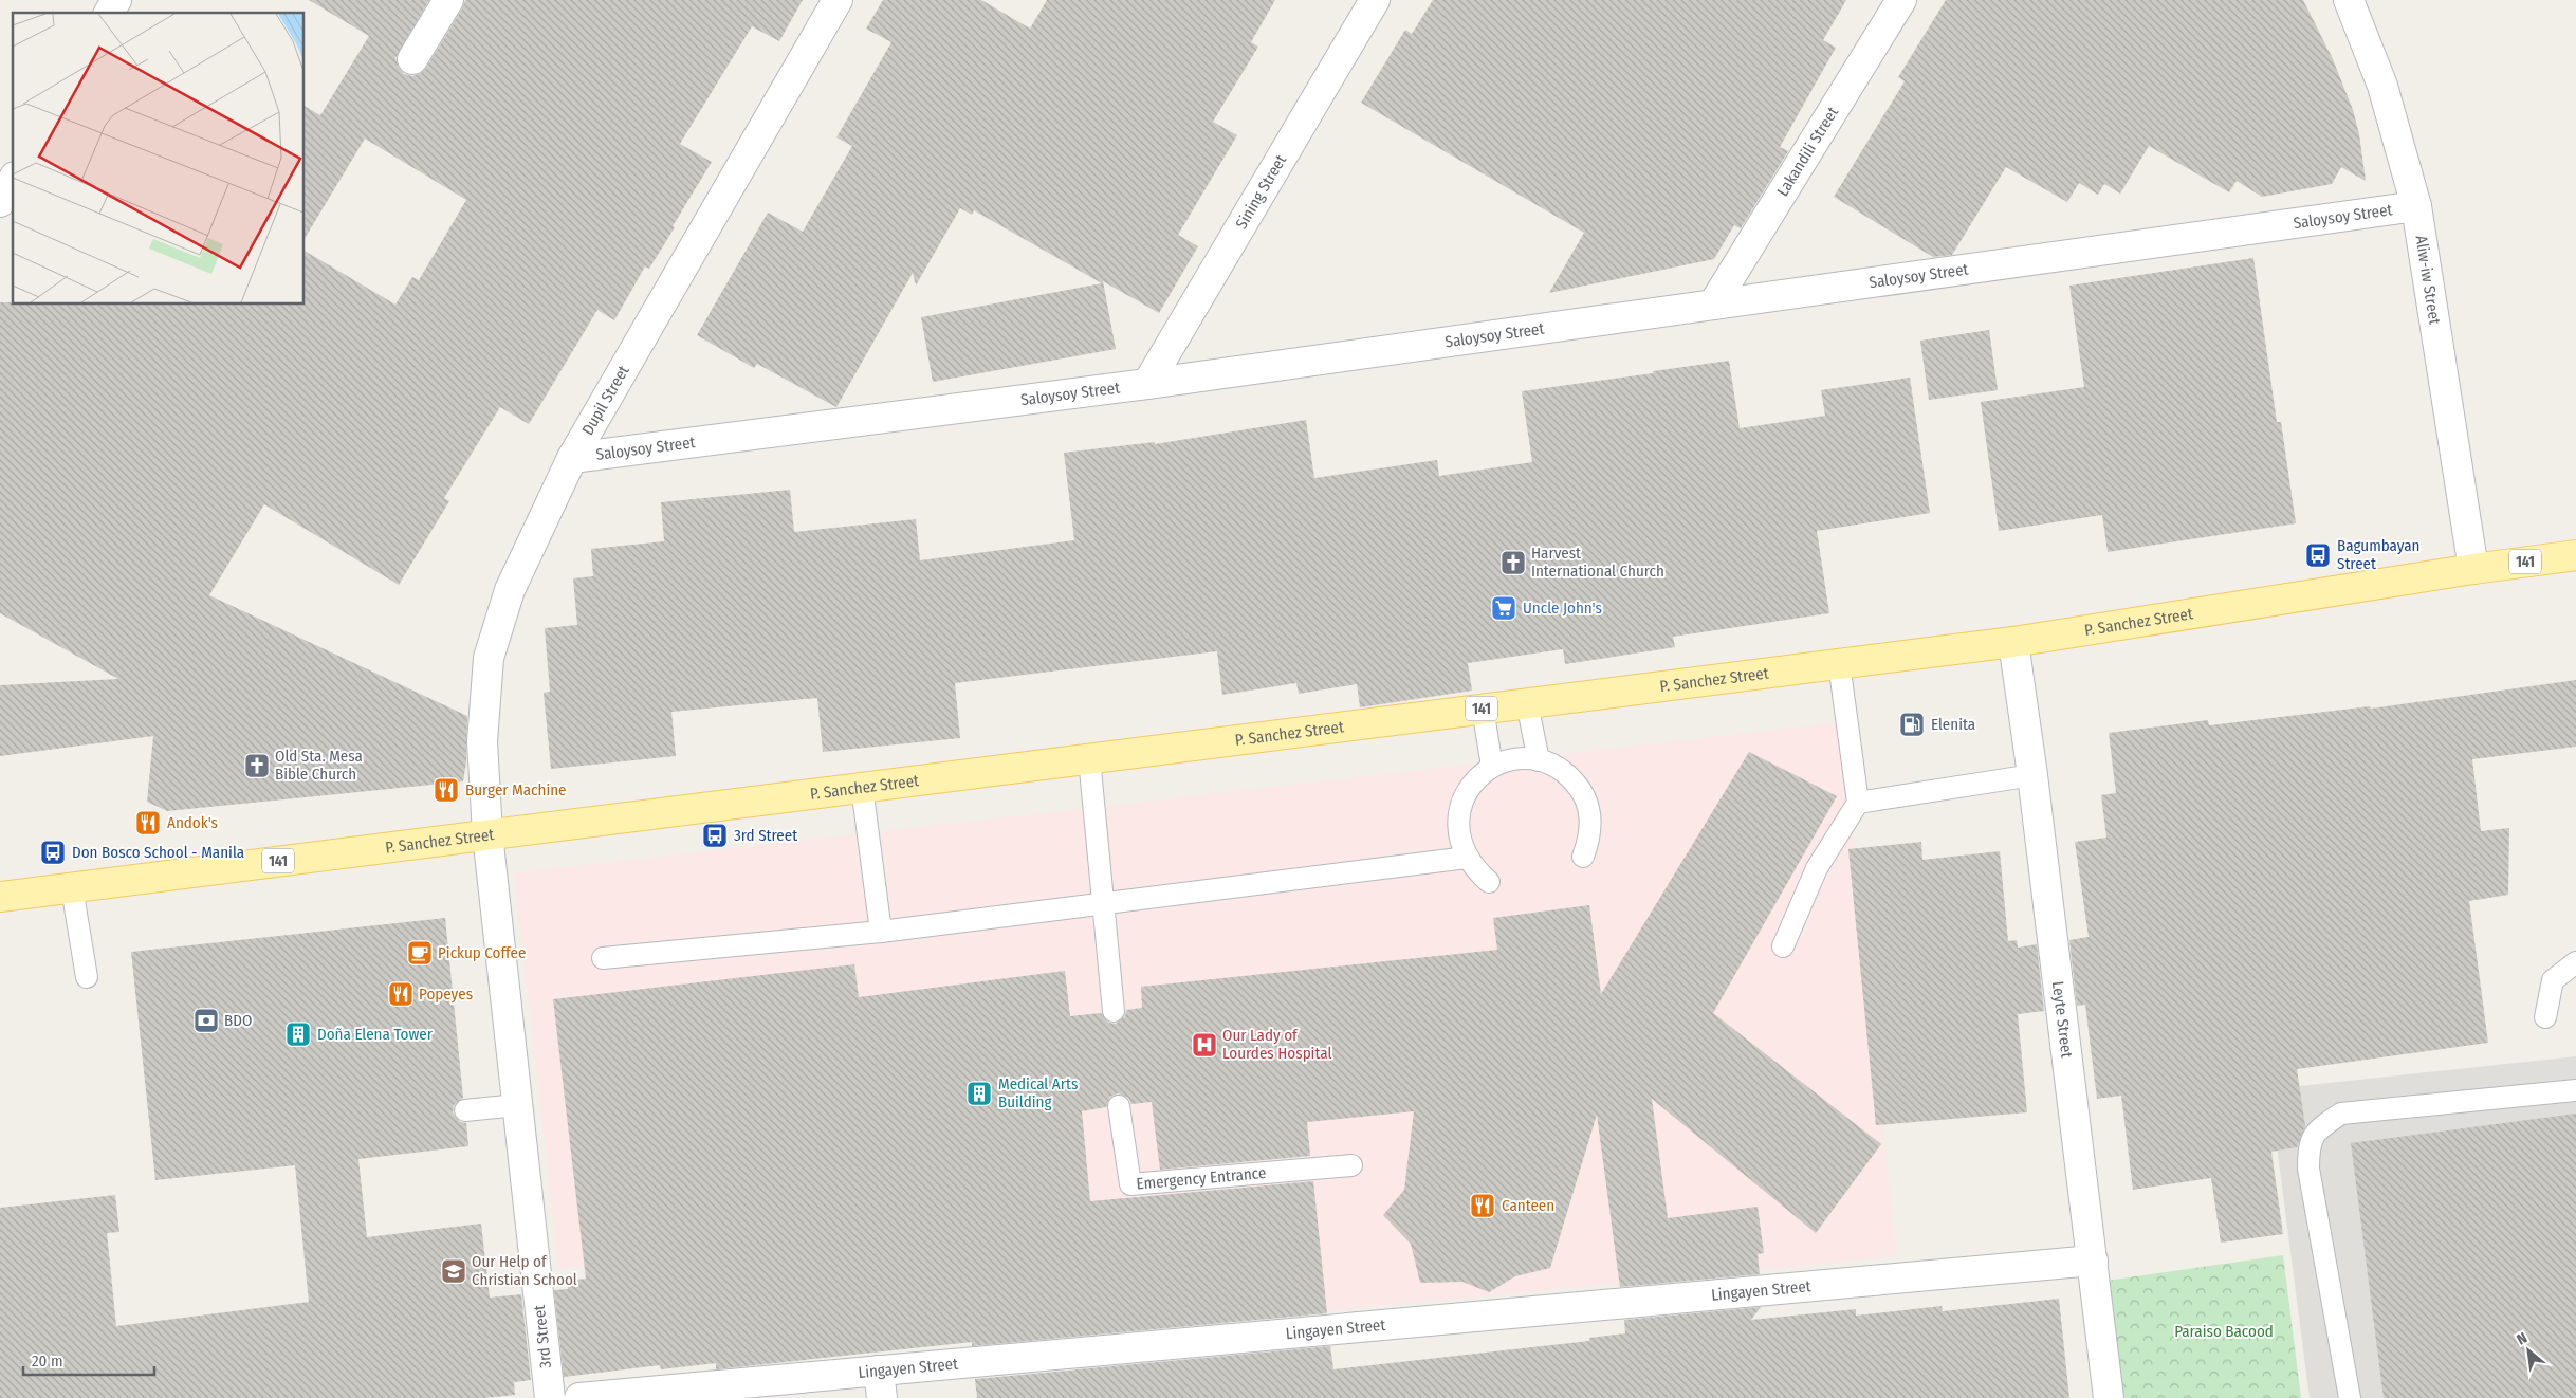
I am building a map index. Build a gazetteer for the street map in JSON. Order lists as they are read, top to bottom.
{
  "streets": {
    "main road": ["141", "P. Sanchez Street"],
    "street": [
      "Lakandili Street",
      "Sining Street",
      "Saloysoy Street",
      "Aliw-iw Street",
      "Dupil Street",
      "Leyte Street",
      "Lingayen Street",
      "3rd Street"
    ],
    "lane": ["Emergency Entrance"]
  },
  "crossings": [
    ["Lakandili Street", "Saloysoy Street"],
    ["Sining Street", "Saloysoy Street"],
    ["Saloysoy Street", "Aliw-iw Street"],
    ["Saloysoy Street", "Dupil Street"],
    ["Aliw-iw Street", "P. Sanchez Street"],
    ["Dupil Street", "P. Sanchez Street"],
    ["Dupil Street", "3rd Street"],
    ["P. Sanchez Street", "Leyte Street"],
    ["P. Sanchez Street", "3rd Street"],
    ["Leyte Street", "Lingayen Street"]
  ],
  "parks": ["Paraiso Bacood"],
  "places": {
    "bus stop": ["Bagumbayan Street", "3rd Street", "Don Bosco School - Manila"],
    "church": ["Harvest International Church", "Old Sta. Mesa Bible Church"],
    "supermarket": ["Uncle John's"],
    "fuel station": ["Elenita"],
    "restaurant": [
      "Burger Machine",
      "Andok's",
      "Popeyes",
      "Canteen"
    ],
    "cafe": ["Pickup Coffee"],
    "bank": ["BDO"],
    "building": ["Doña Elena Tower", "Medical Arts Building"],
    "hospital": ["Our Lady of Lourdes Hospital"],
    "school or university": ["Our Help of Christian School"]
  },
  "scale_bar": "20 m",
  "north": "top left"
}
